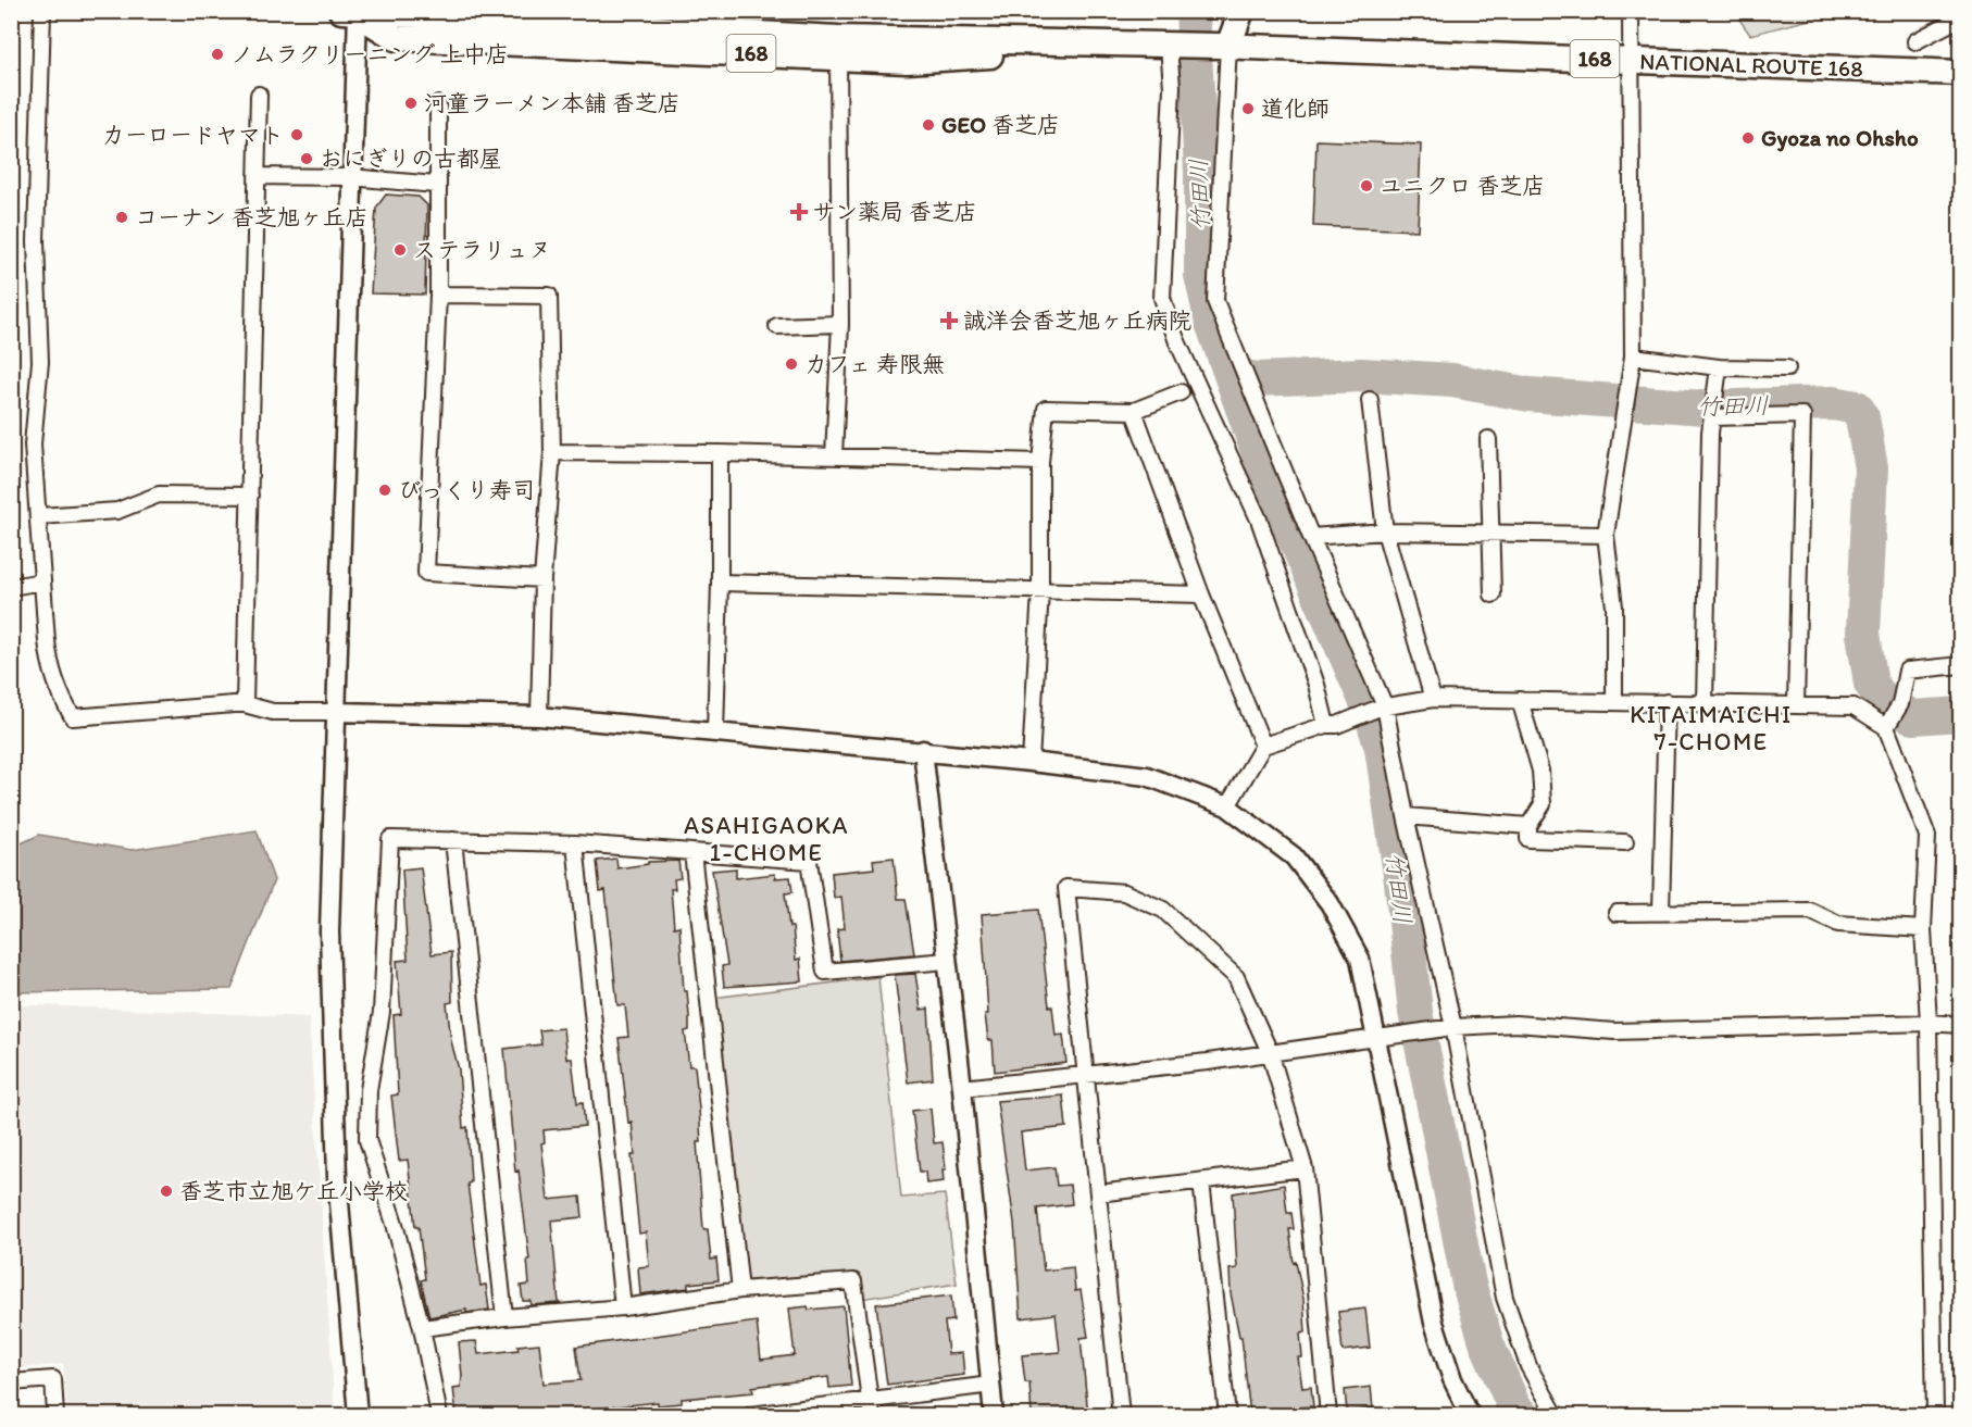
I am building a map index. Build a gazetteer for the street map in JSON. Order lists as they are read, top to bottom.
{
  "streets": {
    "highway": ["168", "NATIONAL ROUTE 168"]
  },
  "crossings": [
    ["168", "NATIONAL ROUTE 168"]
  ],
  "districts": ["KITAIMAICHI 7-CHOME", "ASAHIGAOKA 1-CHOME"],
  "water": ["竹田川"],
  "places": {
    "other": [
      "ノムラクリーニング 上中店",
      "河童ラーメン本舗 香芝店",
      "道化師",
      "GEO 香芝店",
      "カーロードヤマト",
      "Gyoza no Ohsho",
      "おにぎりの古都屋",
      "ユニクロ 香芝店",
      "コーナン 香芝旭ヶ丘店",
      "ステラリュヌ",
      "カフェ 寿限無",
      "びっくり寿司",
      "香芝市立旭ケ丘小学校"
    ],
    "health": ["サン薬局 香芝店", "誠洋会香芝旭ヶ丘病院"]
  }
}
